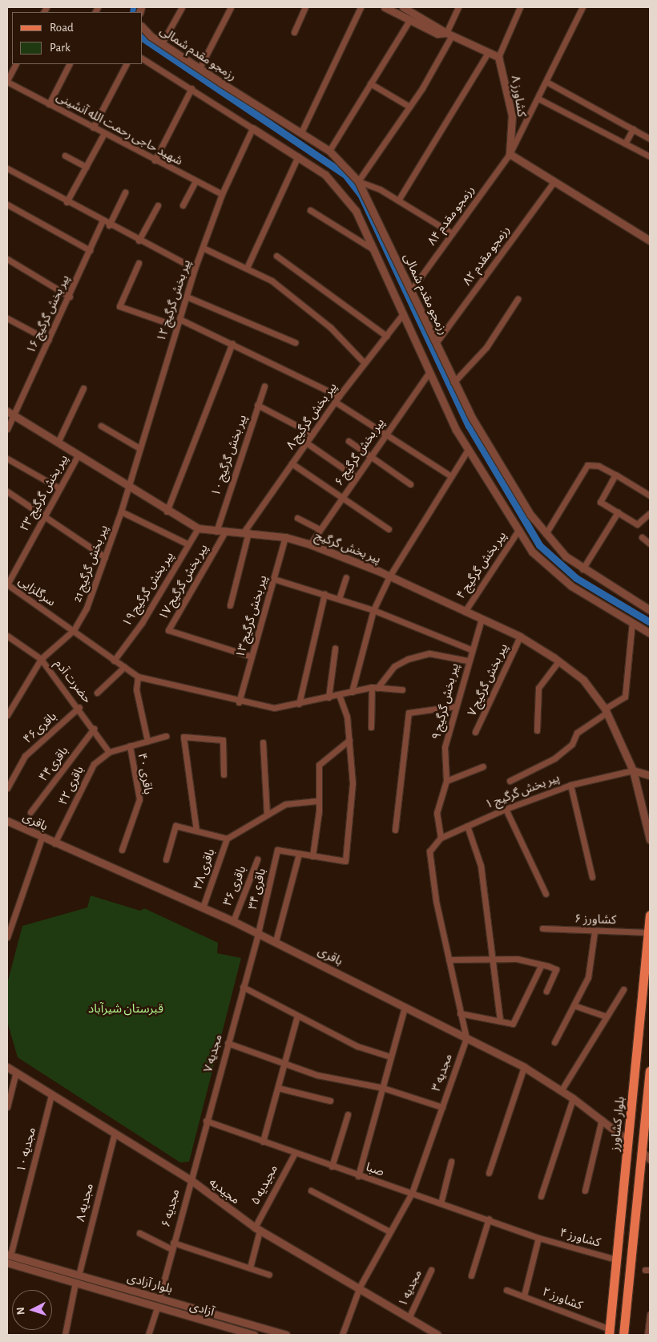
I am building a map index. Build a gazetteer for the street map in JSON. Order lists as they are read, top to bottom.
{
  "streets": {
    "main road": ["بلوار کشاورز"],
    "street": [
      "رزمجو مقدم شمالی",
      "کشاورز ۸",
      "شهید حاجی رحمت الله آنشینی",
      "رزمجو مقدم ۸۴",
      "رزمجو مقدم ۸۲",
      "پیر بخش گرگیج ۱۲",
      "پیر بخش گرگیج ۱۶",
      "پیر بخش گرگیج ۸",
      "پیر بخش گرگیج ۶",
      "پیر بخش گرگیج ۱۰",
      "پیر بخش گرگیج ۲۳",
      "پیر بخش گرگیج",
      "پیر بخش گرگیج 21",
      "پیر بخش گرگیج ۴",
      "پیر بخش گرگیج ۱۷",
      "پیر بخش گرگیج ۱۹",
      "سرگلزایی",
      "پیر بخش گرگیج ۱۳",
      "پیر بخش گرگیج ۷",
      "حضرت آدم",
      "پیر بخش گرگیج ۹",
      "باقری۴۶",
      "باقری۴۴",
      "باقری ۴۰",
      "باقری ۴۲",
      "پیر بخش گرگیج ۱",
      "باقری",
      "باقری ۳۸",
      "باقری ۳۶",
      "باقری ۳۴",
      "کشاورز ۶",
      "مجدیه ۷",
      "مجدیه ۳",
      "مجدیه ۱۰",
      "صبا",
      "مجیدیه ۵",
      "مجیدیه",
      "مجدیه ۸",
      "مجدیه ۶",
      "کشاورز ۴",
      "بلوار آزادی",
      "مجدیه ۱",
      "کشاورز ۲",
      "آزادی"
    ]
  },
  "crossings": [
    ["رزمجو مقدم شمالی", "رزمجو مقدم ۸۴"],
    ["رزمجو مقدم شمالی", "رزمجو مقدم ۸۲"],
    ["کشاورز ۸", "رزمجو مقدم ۸۴"],
    ["شهید حاجی رحمت الله آنشینی", "پیر بخش گرگیج ۱۲"],
    ["پیر بخش گرگیج ۱۲", "پیر بخش گرگیج"],
    ["پیر بخش گرگیج ۱۲", "پیر بخش گرگیج 21"],
    ["پیر بخش گرگیج ۱۶", "پیر بخش گرگیج"],
    ["پیر بخش گرگیج ۸", "پیر بخش گرگیج"],
    ["پیر بخش گرگیج ۶", "پیر بخش گرگیج"],
    ["پیر بخش گرگیج ۱۰", "پیر بخش گرگیج"],
    ["پیر بخش گرگیج ۲۳", "پیر بخش گرگیج"],
    ["پیر بخش گرگیج ۲۳", "سرگلزایی"],
    ["پیر بخش گرگیج", "پیر بخش گرگیج 21"],
    ["پیر بخش گرگیج", "پیر بخش گرگیج ۴"],
    ["پیر بخش گرگیج", "پیر بخش گرگیج ۱۷"],
    ["پیر بخش گرگیج", "پیر بخش گرگیج ۱۹"],
    ["پیر بخش گرگیج", "پیر بخش گرگیج ۱۳"],
    ["پیر بخش گرگیج", "پیر بخش گرگیج ۷"],
    ["پیر بخش گرگیج", "پیر بخش گرگیج ۹"],
    ["پیر بخش گرگیج", "پیر بخش گرگیج ۱"],
    ["پیر بخش گرگیج 21", "سرگلزایی"],
    ["پیر بخش گرگیج 21", "حضرت آدم"],
    ["پیر بخش گرگیج ۱۷", "پیر بخش گرگیج ۱۳"],
    ["پیر بخش گرگیج ۱۹", "سرگلزایی"],
    ["حضرت آدم", "باقری۴۶"],
    ["حضرت آدم", "باقری۴۴"],
    ["حضرت آدم", "باقری ۴۲"],
    ["پیر بخش گرگیج ۹", "پیر بخش گرگیج ۱"],
    ["باقری ۴۰", "باقری ۴۲"],
    ["باقری ۴۲", "باقری"],
    ["باقری", "باقری ۳۸"],
    ["باقری", "باقری ۳۶"],
    ["باقری", "باقری ۳۴"],
    ["باقری", "مجدیه ۷"],
    ["باقری", "مجدیه ۳"],
    ["باقری", "بلوار کشاورز"],
    ["باقری ۳۴", "مجدیه ۷"],
    ["کشاورز ۶", "بلوار کشاورز"],
    ["مجدیه ۷", "صبا"],
    ["مجدیه ۷", "مجیدیه"],
    ["مجدیه ۷", "مجدیه ۶"],
    ["مجدیه ۳", "صبا"],
    ["مجدیه ۳", "مجیدیه"],
    ["بلوار کشاورز", "کشاورز ۴"],
    ["بلوار کشاورز", "کشاورز ۲"],
    ["مجدیه ۱۰", "مجیدیه"],
    ["مجدیه ۱۰", "بلوار آزادی"],
    ["صبا", "مجیدیه ۵"],
    ["صبا", "کشاورز ۴"],
    ["مجیدیه ۵", "مجیدیه"],
    ["مجیدیه", "مجدیه ۸"],
    ["مجیدیه", "مجدیه ۶"],
    ["مجیدیه", "مجدیه ۱"],
    ["مجدیه ۸", "بلوار آزادی"],
    ["مجدیه ۶", "بلوار آزادی"],
    ["بلوار آزادی", "آزادی"]
  ],
  "parks": ["قبرستان شیرآباد"],
  "legend": ["Road", "Park"],
  "north": "left"
}
